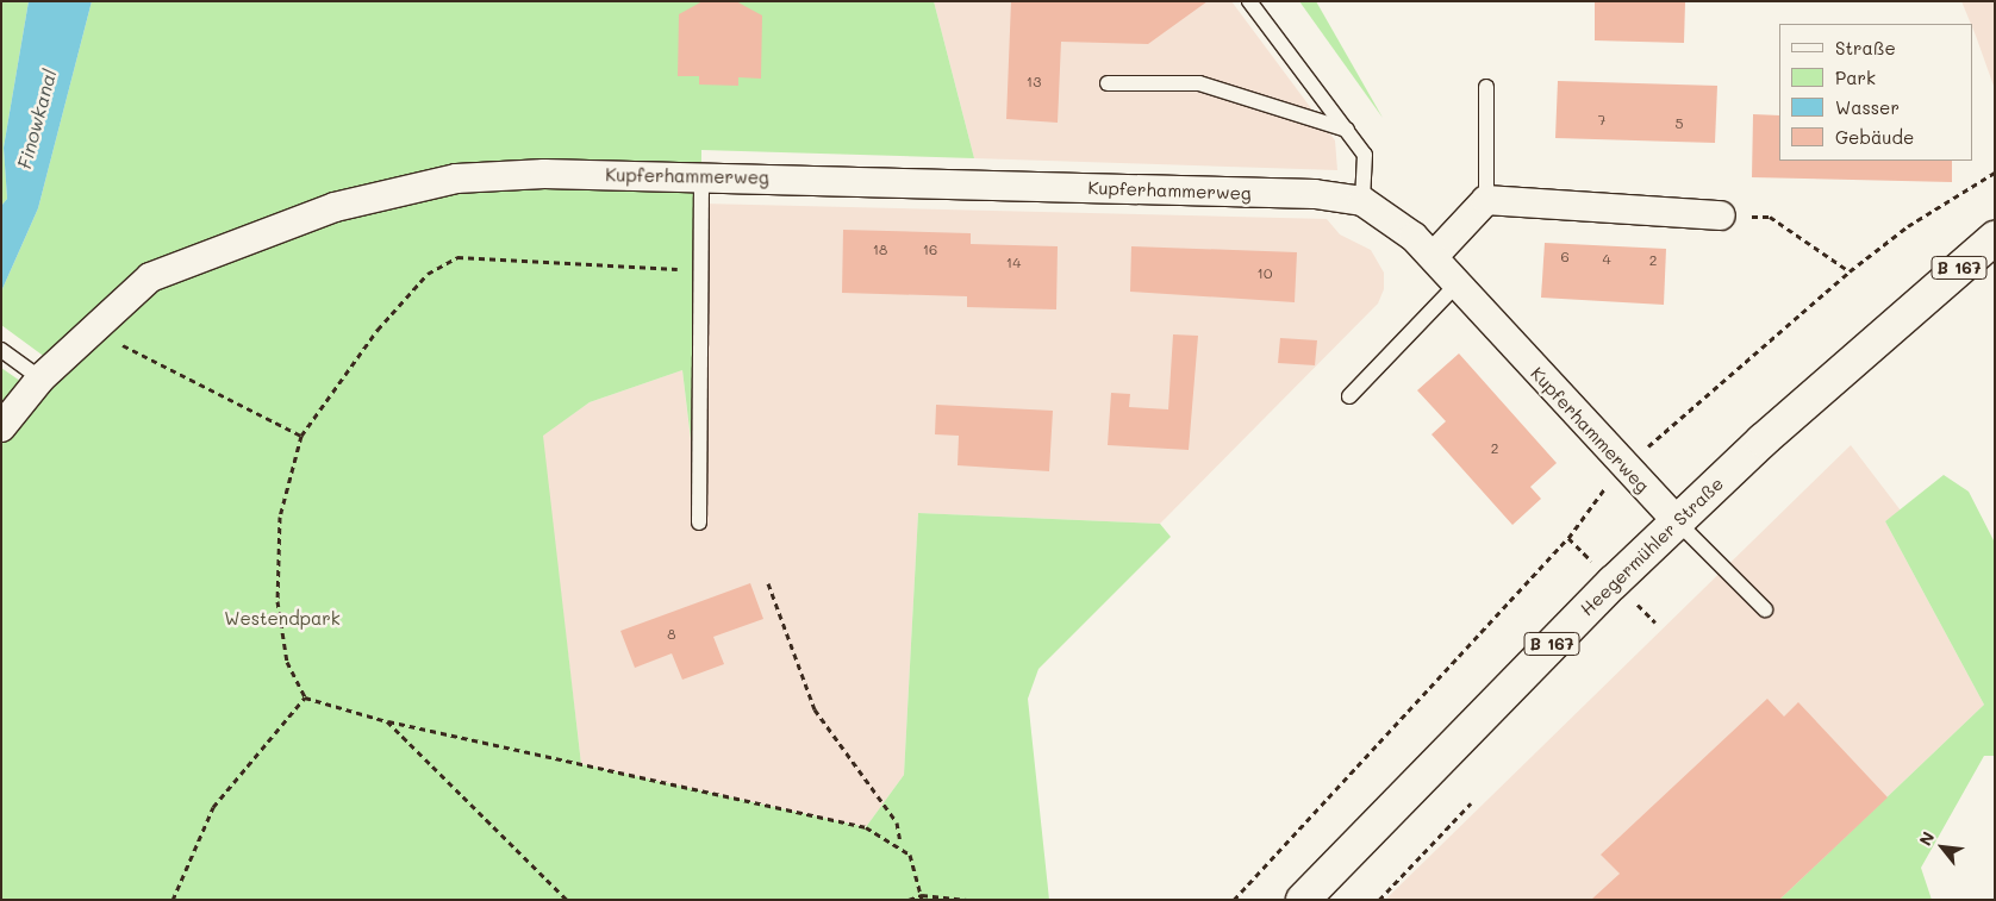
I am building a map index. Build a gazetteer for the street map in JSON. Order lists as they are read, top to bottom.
{
  "streets": {
    "main road": ["B 167", "Heegermühler Straße"],
    "street": ["Kupferhammerweg"]
  },
  "crossings": [
    ["Kupferhammerweg", "Heegermühler Straße"]
  ],
  "water": ["Finowkanal"],
  "parks": ["Westendpark"],
  "house_numbers": [
    "13",
    "7",
    "5",
    "18",
    "16",
    "6",
    "4",
    "2",
    "14",
    "10",
    "2",
    "8"
  ],
  "legend": [
    "Straße",
    "Park",
    "Wasser",
    "Gebäude"
  ],
  "north": "top left"
}
